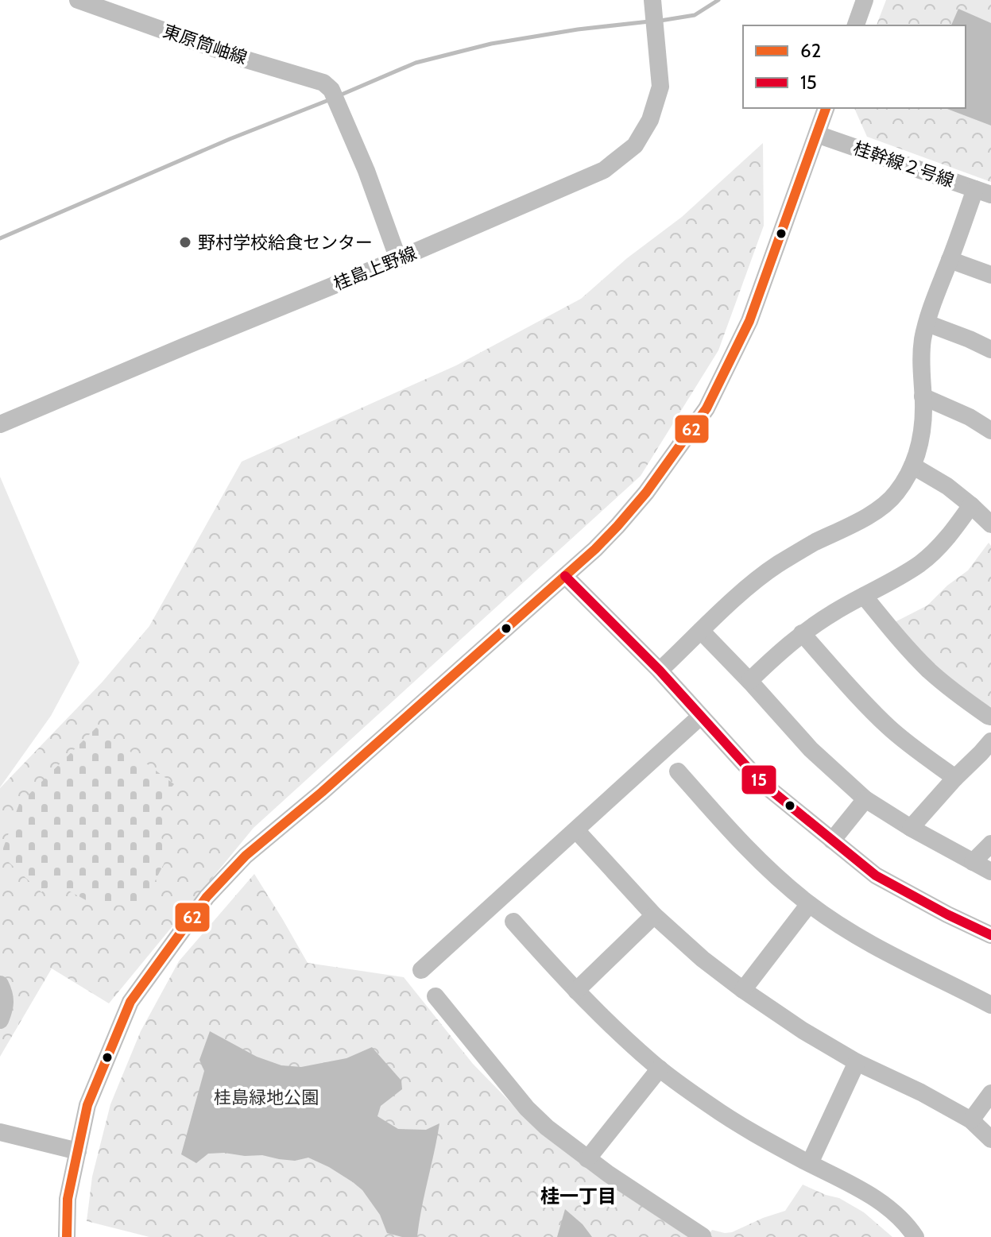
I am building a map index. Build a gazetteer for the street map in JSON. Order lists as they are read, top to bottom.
{
  "streets": {
    "street": ["東原筒岫線", "桂幹線２号線", "桂島上野線"]
  },
  "crossings": [
    ["東原筒岫線", "桂島上野線"]
  ],
  "districts": ["桂一丁目"],
  "parks": ["桂島緑地公園"],
  "places": ["野村学校給食センター"],
  "lines": ["transit line 62", "transit line 15"],
  "legend": ["62", "15"]
}
